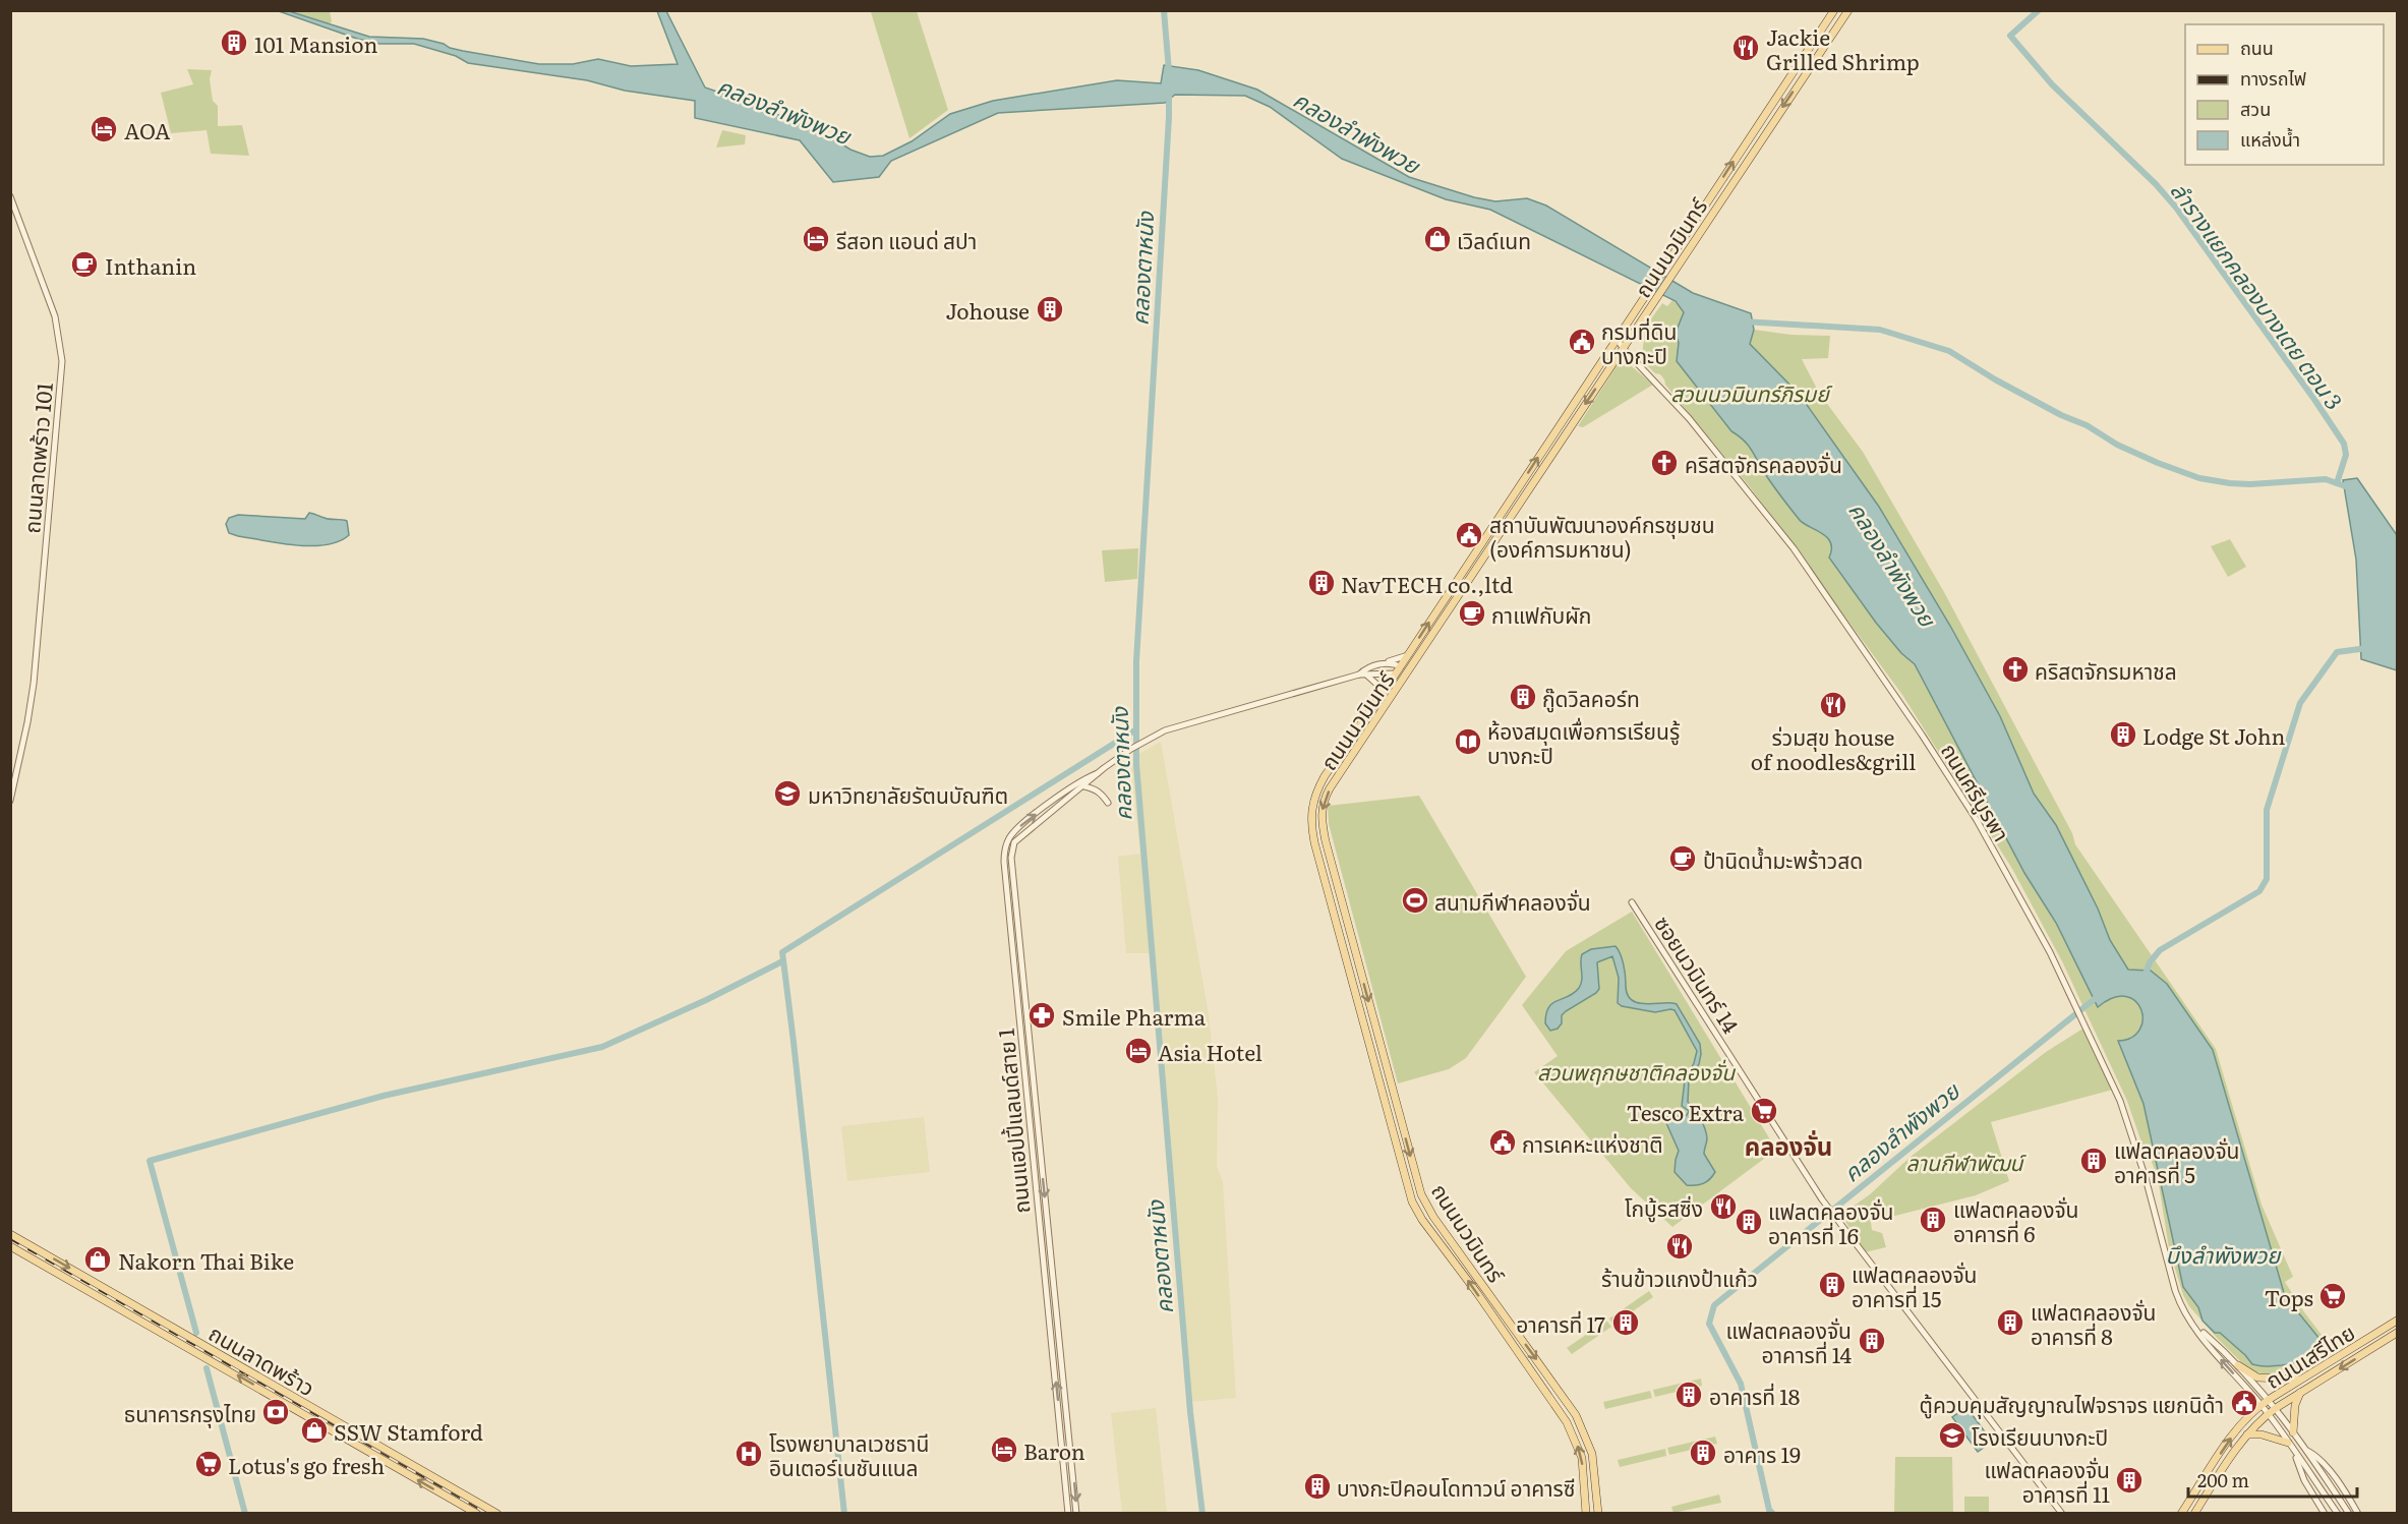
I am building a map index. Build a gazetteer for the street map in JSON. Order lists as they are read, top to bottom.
{
  "streets": {
    "main road": ["ถนนนวมินทร์", "ถนนเสรีไทย", "ถนนลาดพร้าว"],
    "street": [
      "ถนนลาดพร้าว 101",
      "ถนนศรีบูรพา",
      "ซอยนวมินทร์ 14",
      "ถนนแฮปปี้แลนด์สาย 1"
    ]
  },
  "crossings": [
    ["ถนนนวมินทร์", "ถนนศรีบูรพา"],
    ["ถนนศรีบูรพา", "ถนนเสรีไทย"]
  ],
  "districts": ["คลองจั่น"],
  "water": [
    "คลองลำพังพวย",
    "คลองตาหนัง",
    "ลำรางแยกคลองบางเตย ตอน 3",
    "บึงลำพังพวย"
  ],
  "parks": ["สวนนวมินทร์ภิรมย์", "สวนพฤกษชาติคลองจั่น", "ลานกีฬาพัฒน์"],
  "places": {
    "building": [
      "101 Mansion",
      "Johouse",
      "NavTECH co.,ltd",
      "กู๊ดวิลคอร์ท",
      "Lodge St John",
      "แฟลตคลองจั่น อาคารที่ 5",
      "แฟลตคลองจั่น อาคารที่ 6",
      "แฟลตคลองจั่น อาคารที่ 16",
      "แฟลตคลองจั่น อาคารที่ 15",
      "อาคารที่ 17",
      "แฟลตคลองจั่น อาคารที่ 8",
      "แฟลตคลองจั่น อาคารที่ 14",
      "อาคารที่ 18",
      "อาคาร 19",
      "แฟลตคลองจั่น อาคารที่ 11",
      "บางกะปิคอนโดทาวน์ อาคารซี"
    ],
    "restaurant": [
      "Jackie Grilled Shrimp",
      "ร่วมสุข house of noodles&grill",
      "โกบู้รสซิ่ง",
      "ร้านข้าวแกงป้าแก้ว"
    ],
    "hotel": [
      "AOA",
      "รีสอท แอนด่ สปา",
      "Asia Hotel",
      "Baron"
    ],
    "shop": ["เวิลด์เนท", "Nakorn Thai Bike", "SSW Stamford"],
    "cafe": ["Inthanin", "กาแฟกับผัก", "ป้านิดน้ำมะพร้าวสด"],
    "public building": [
      "กรมที่ดิน บางกะปิ",
      "สถาบันพัฒนาองค์กรชุมชน (องค์การมหาชน)",
      "การเคหะแห่งชาติ",
      "ตู้ควบคุมสัญญาณไฟจราจร แยกนิด้า"
    ],
    "church": ["คริสตจักรคลองจั่น", "คริสตจักรมหาชล"],
    "library": ["ห้องสมุดเพื่อการเรียนรู้ บางกะปิ"],
    "school or university": ["มหาวิทยาลัยรัตนบัณฑิต", "โรงเรียนบางกะปิ"],
    "sports": ["สนามกีฬาคลองจั่น"],
    "pharmacy": ["Smile Pharma"],
    "supermarket": ["Tesco Extra", "Tops", "Lotus's go fresh"],
    "bank": ["ธนาคารกรุงไทย"],
    "hospital": ["โรงพยาบาลเวชธานี อินเตอร์เนชันแนล"]
  },
  "legend": [
    "ถนน",
    "ทางรถไฟ",
    "สวน",
    "แหล่งน้ำ"
  ],
  "scale_bar": "200 m"
}
